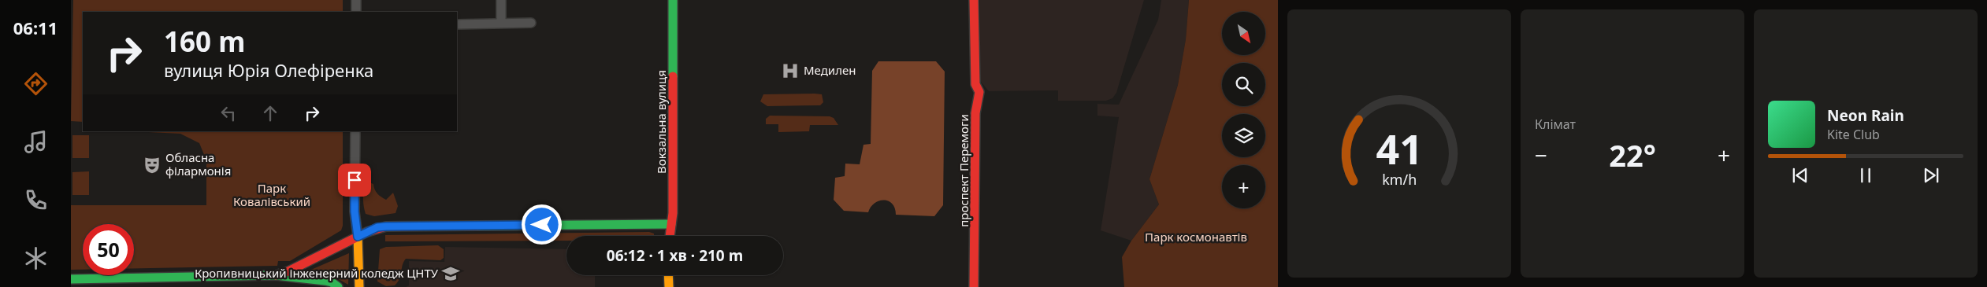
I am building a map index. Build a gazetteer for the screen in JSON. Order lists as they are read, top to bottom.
{
  "streets": {
    "main road": ["Вокзальна вулиця", "проспект Перемоги"]
  },
  "parks": ["Парк Ковалівський", "Парк космонавтів"],
  "places": {
    "hospital": ["Медилен"],
    "theatre": ["Обласна філармонія"],
    "school or university": ["Кропивницький інженерний коледж ЦНТУ"]
  },
  "north": "bottom right",
  "page": {
    "tabs": "06:11",
    "tile": "Клімат",
    "map_buttons": "+",
    "turn": ["160 m", "вулиця Юрія Олефіренка"],
    "song": ["Neon Rain", "Kite Club"],
    "heat": ["−", "22°", "+"],
    "limit": "50",
    "trip": "06:12 · 1 хв · 210 m",
    "gauge": ["41", "km/h"]
  }
}
